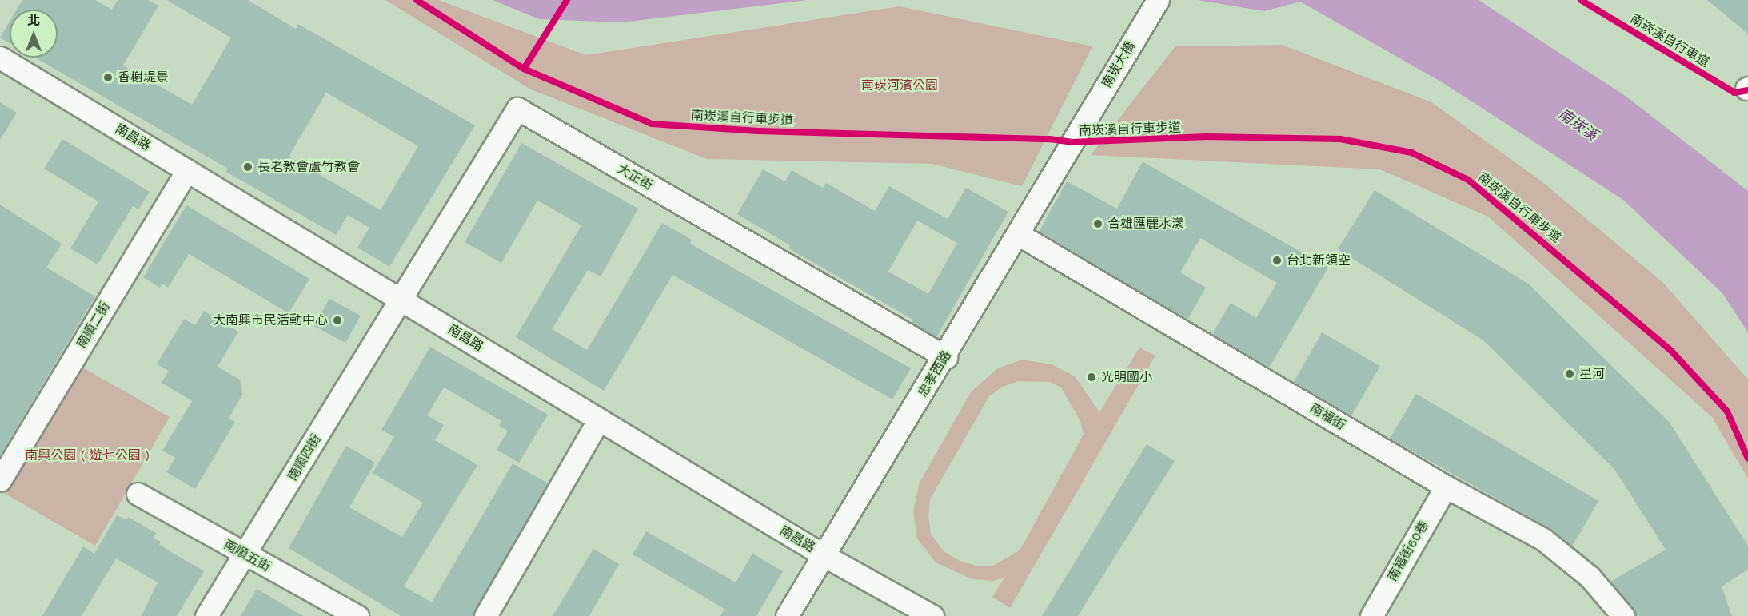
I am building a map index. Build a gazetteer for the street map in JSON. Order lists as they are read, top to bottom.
{
  "streets": {
    "street": [
      "南崁大橋",
      "南昌路",
      "大正街",
      "南順二街",
      "忠孝西路",
      "南福街",
      "南順四街",
      "南福街60巷",
      "南順五街"
    ],
    "cycle path": ["南崁溪自行車道", "南崁溪自行車步道"]
  },
  "crossings": [
    ["南崁大橋", "忠孝西路"],
    ["南昌路", "大正街"],
    ["南昌路", "南順二街"],
    ["南昌路", "忠孝西路"],
    ["南昌路", "南順四街"],
    ["大正街", "忠孝西路"],
    ["大正街", "南順四街"],
    ["忠孝西路", "南福街"],
    ["南福街", "南福街60巷"],
    ["南順四街", "南順五街"]
  ],
  "water": ["南崁溪"],
  "parks": ["南崁河濱公園", "南興公園 ( 遊七公園 )"],
  "places": [
    "香榭堤景",
    "長老教會蘆竹教會",
    "合雄匯麗水漾",
    "台北新領空",
    "大南興市民活動中心",
    "星河",
    "光明國小"
  ],
  "north": "top"
}
